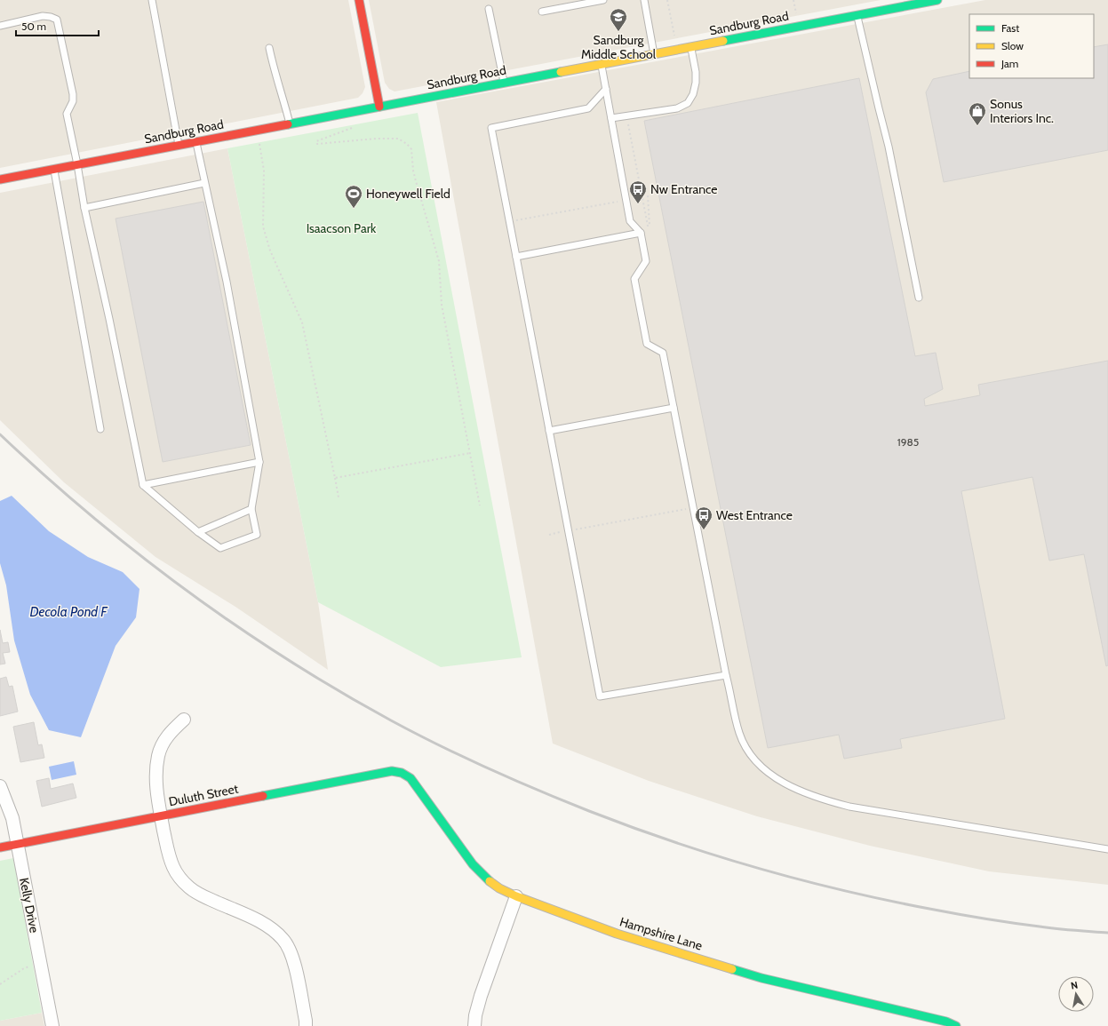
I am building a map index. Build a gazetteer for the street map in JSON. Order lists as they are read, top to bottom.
{
  "streets": {
    "street": [
      "Sandburg Road",
      "Duluth Street",
      "Kelly Drive",
      "Hampshire Lane"
    ]
  },
  "crossings": [
    ["Duluth Street", "Kelly Drive"],
    ["Duluth Street", "Hampshire Lane"]
  ],
  "water": ["Decola Pond F"],
  "parks": ["Isaacson Park"],
  "places": {
    "school or university": ["Sandburg Middle School"],
    "shop": ["Sonus Interiors Inc."],
    "bus stop": ["Nw Entrance", "West Entrance"],
    "sports": ["Honeywell Field"]
  },
  "house_numbers": ["1985"],
  "legend": ["Fast", "Slow", "Jam"],
  "scale_bar": "50 m",
  "north": "top"
}
